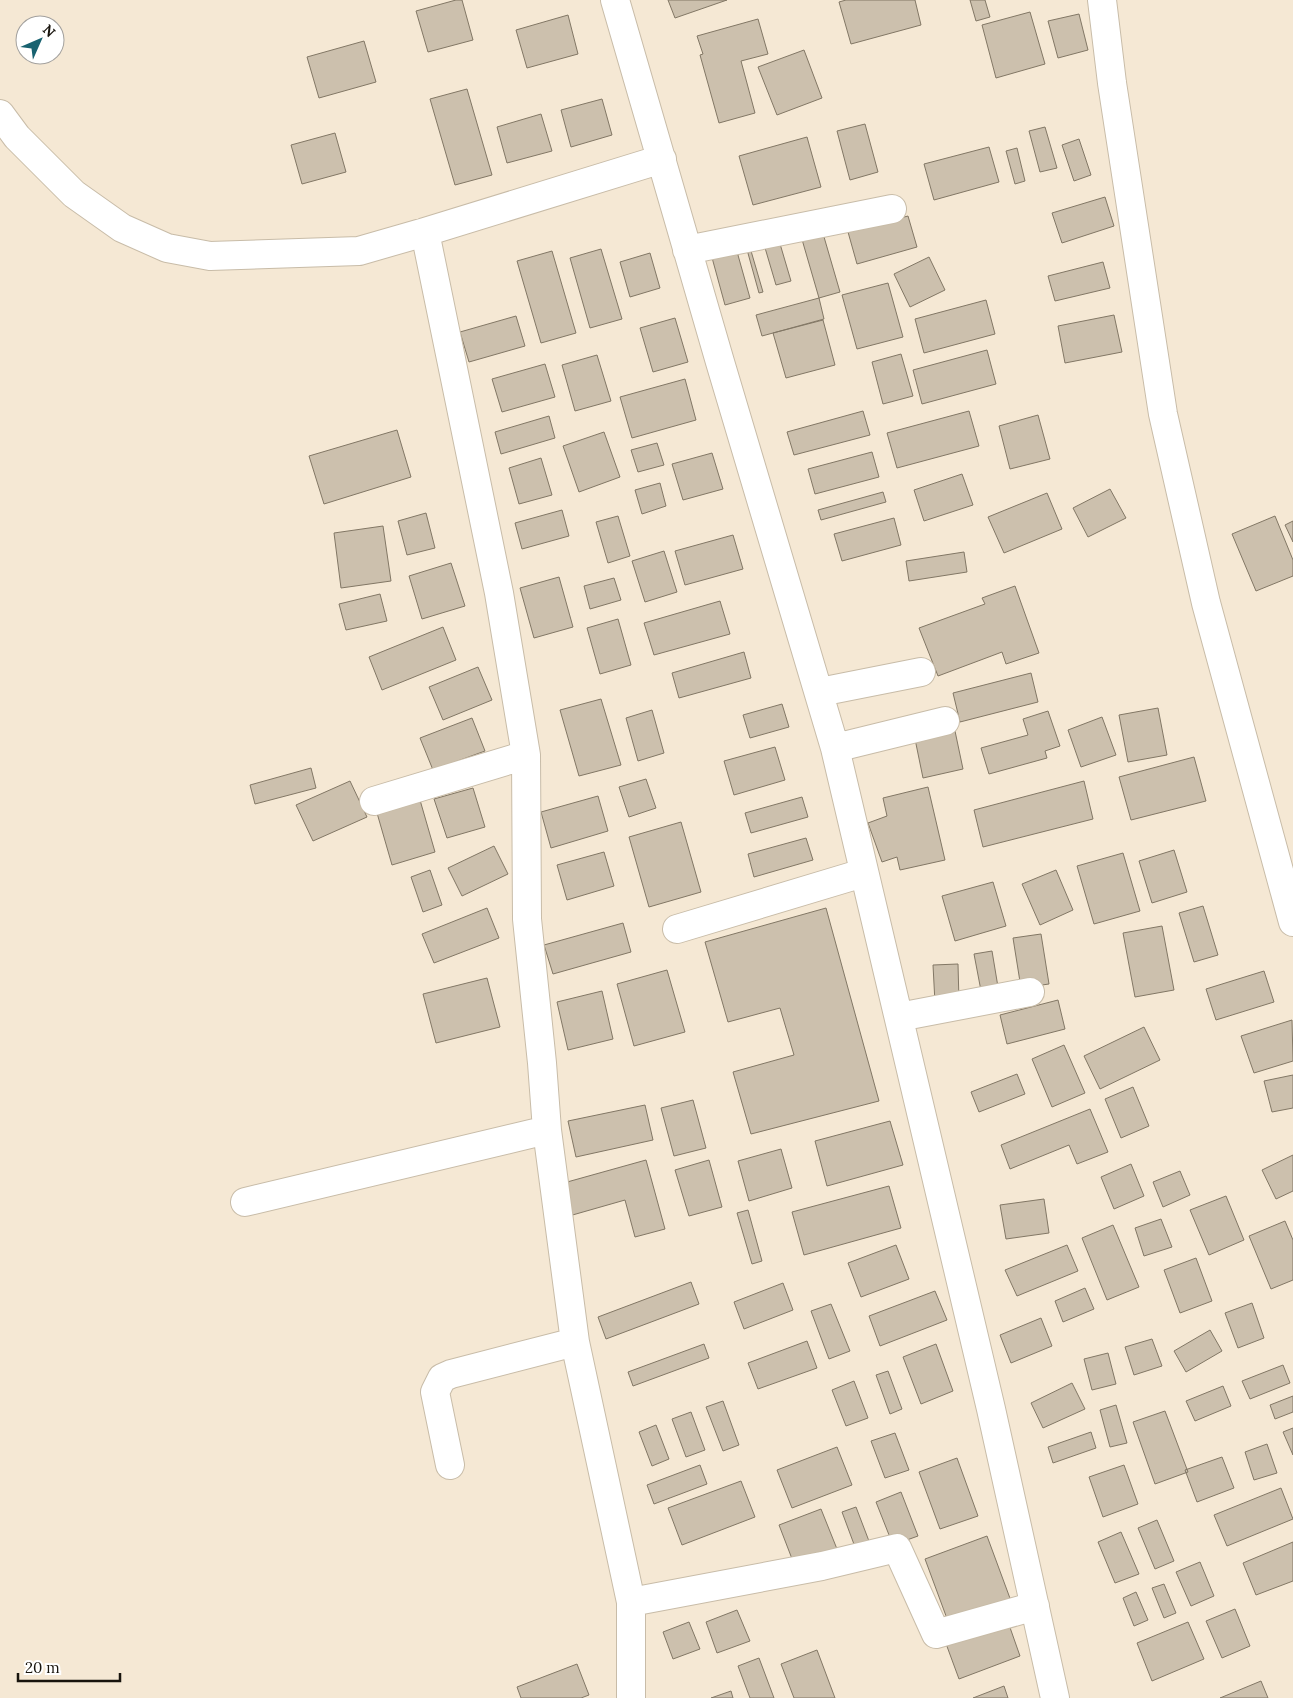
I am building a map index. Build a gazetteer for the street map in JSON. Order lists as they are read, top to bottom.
{
  "scale_bar": "20 m",
  "north": "top right"
}
